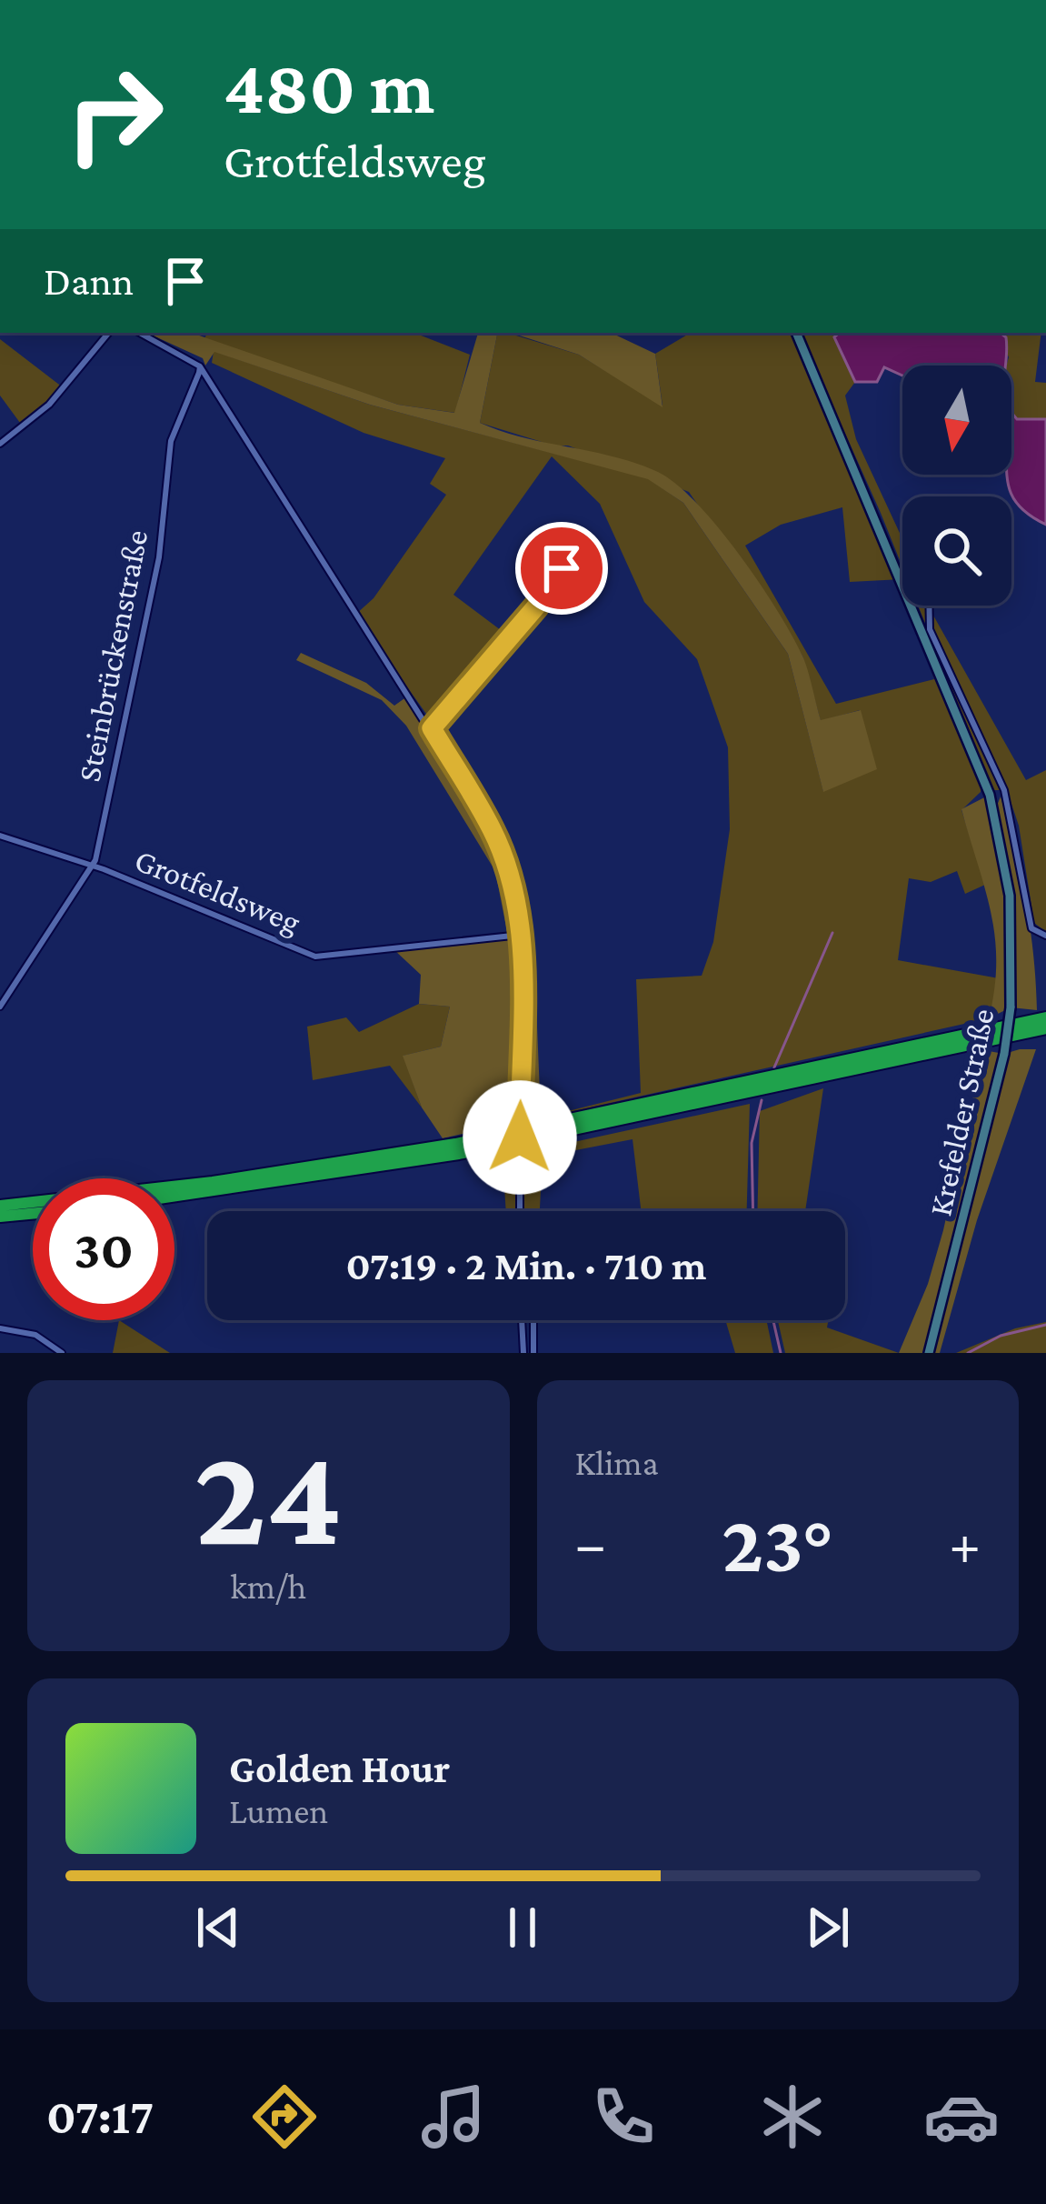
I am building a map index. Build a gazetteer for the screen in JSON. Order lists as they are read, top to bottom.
{
  "streets": {
    "main road": ["Krefelder Straße"],
    "street": ["Steinbrückenstraße", "Grotfeldsweg"]
  },
  "crossings": [
    ["Steinbrückenstraße", "Grotfeldsweg"]
  ],
  "north": "bottom",
  "page": {
    "turn": ["480 m", "Grotfeldsweg"],
    "then": "Dann",
    "limit": "30",
    "trip": "07:19 · 2 Min. · 710 m",
    "tile": [
      ["24", "km/h"],
      "Klima"
    ],
    "heat": ["−", "23°", "+"],
    "song": ["Golden Hour", "Lumen"],
    "tabs": "07:17"
  }
}
